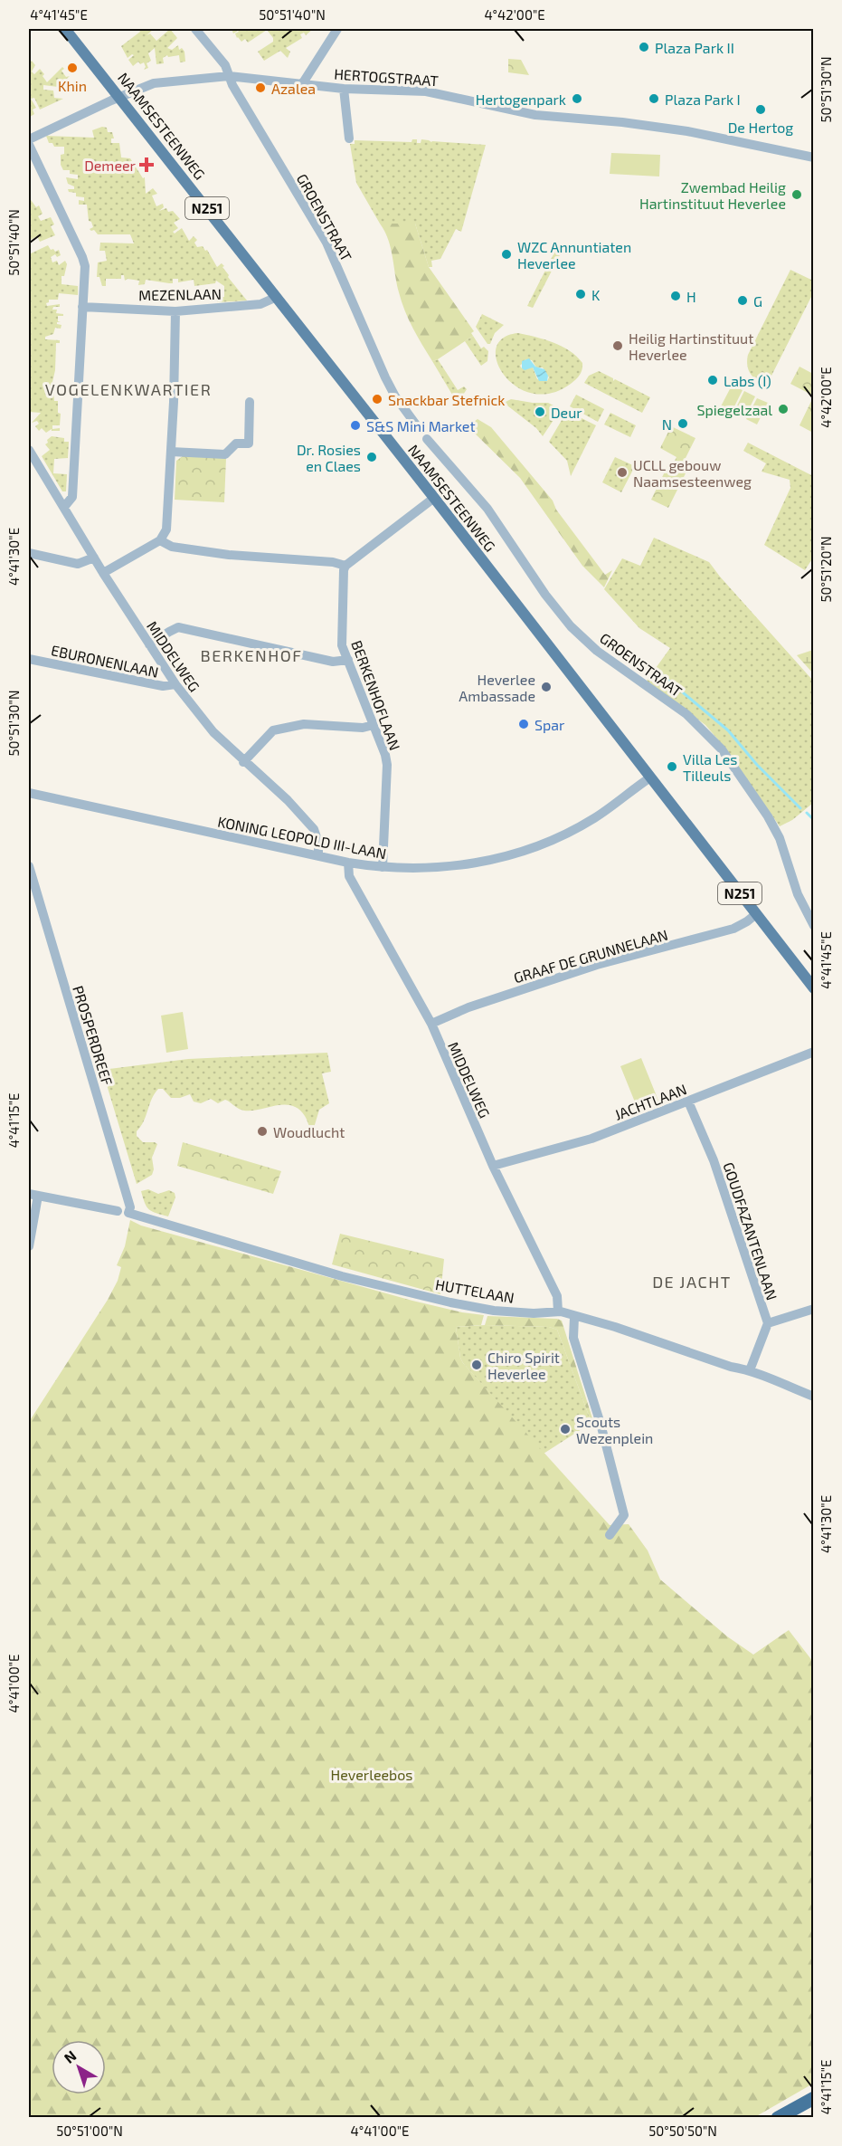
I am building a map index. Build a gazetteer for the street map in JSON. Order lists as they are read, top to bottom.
{
  "streets": {
    "main road": ["NAAMSESTEENWEG", "N251"],
    "street": [
      "HERTOGSTRAAT",
      "GROENSTRAAT",
      "MEZENLAAN",
      "MIDDELWEG",
      "EBURONENLAAN",
      "BERKENHOFLAAN",
      "KONING LEOPOLD III-LAAN",
      "GRAAF DE GRUNNELAAN",
      "PROSPERDREEF",
      "JACHTLAAN",
      "GOUDFAZANTENLAAN",
      "HUTTELAAN"
    ]
  },
  "crossings": [
    ["HERTOGSTRAAT", "NAAMSESTEENWEG"],
    ["HERTOGSTRAAT", "GROENSTRAAT"],
    ["NAAMSESTEENWEG", "MEZENLAAN"],
    ["NAAMSESTEENWEG", "KONING LEOPOLD III-LAAN"],
    ["NAAMSESTEENWEG", "GRAAF DE GRUNNELAAN"],
    ["MIDDELWEG", "EBURONENLAAN"],
    ["MIDDELWEG", "KONING LEOPOLD III-LAAN"],
    ["MIDDELWEG", "GRAAF DE GRUNNELAAN"],
    ["MIDDELWEG", "JACHTLAAN"],
    ["MIDDELWEG", "HUTTELAAN"],
    ["BERKENHOFLAAN", "KONING LEOPOLD III-LAAN"],
    ["PROSPERDREEF", "HUTTELAAN"],
    ["JACHTLAAN", "GOUDFAZANTENLAAN"],
    ["GOUDFAZANTENLAAN", "HUTTELAAN"]
  ],
  "districts": ["VOGELENKWARTIER", "BERKENHOF", "DE JACHT"],
  "parks": ["Heverleebos"],
  "places": {
    "other": [
      "Plaza Park II",
      "Khin",
      "Azalea",
      "Hertogenpark",
      "Plaza Park I",
      "De Hertog",
      "Zwembad Heilig Hartinstituut Heverlee",
      "WZC Annuntiaten Heverlee",
      "K",
      "H",
      "G",
      "Heilig Hartinstituut Heverlee",
      "Labs (I)",
      "Snackbar Stefnick",
      "Spiegelzaal",
      "Deur",
      "N",
      "S&S Mini Market",
      "Dr. Rosies en Claes",
      "UCLL gebouw Naamsesteenweg",
      "Heverlee Ambassade",
      "Spar",
      "Villa Les Tilleuls",
      "Woudlucht",
      "Chiro Spirit Heverlee",
      "Scouts Wezenplein"
    ],
    "health": ["Demeer"]
  },
  "north": "top left",
  "coordinates": [
    "4°41'45\"E",
    "50°51'40\"N",
    "4°42'00\"E",
    "50°51'30\"N",
    "4°41'30\"E",
    "50°51'20\"N",
    "4°41'15\"E",
    "4°41'00\"E",
    "50°51'00\"N",
    "50°50'50\"N"
  ]
}
